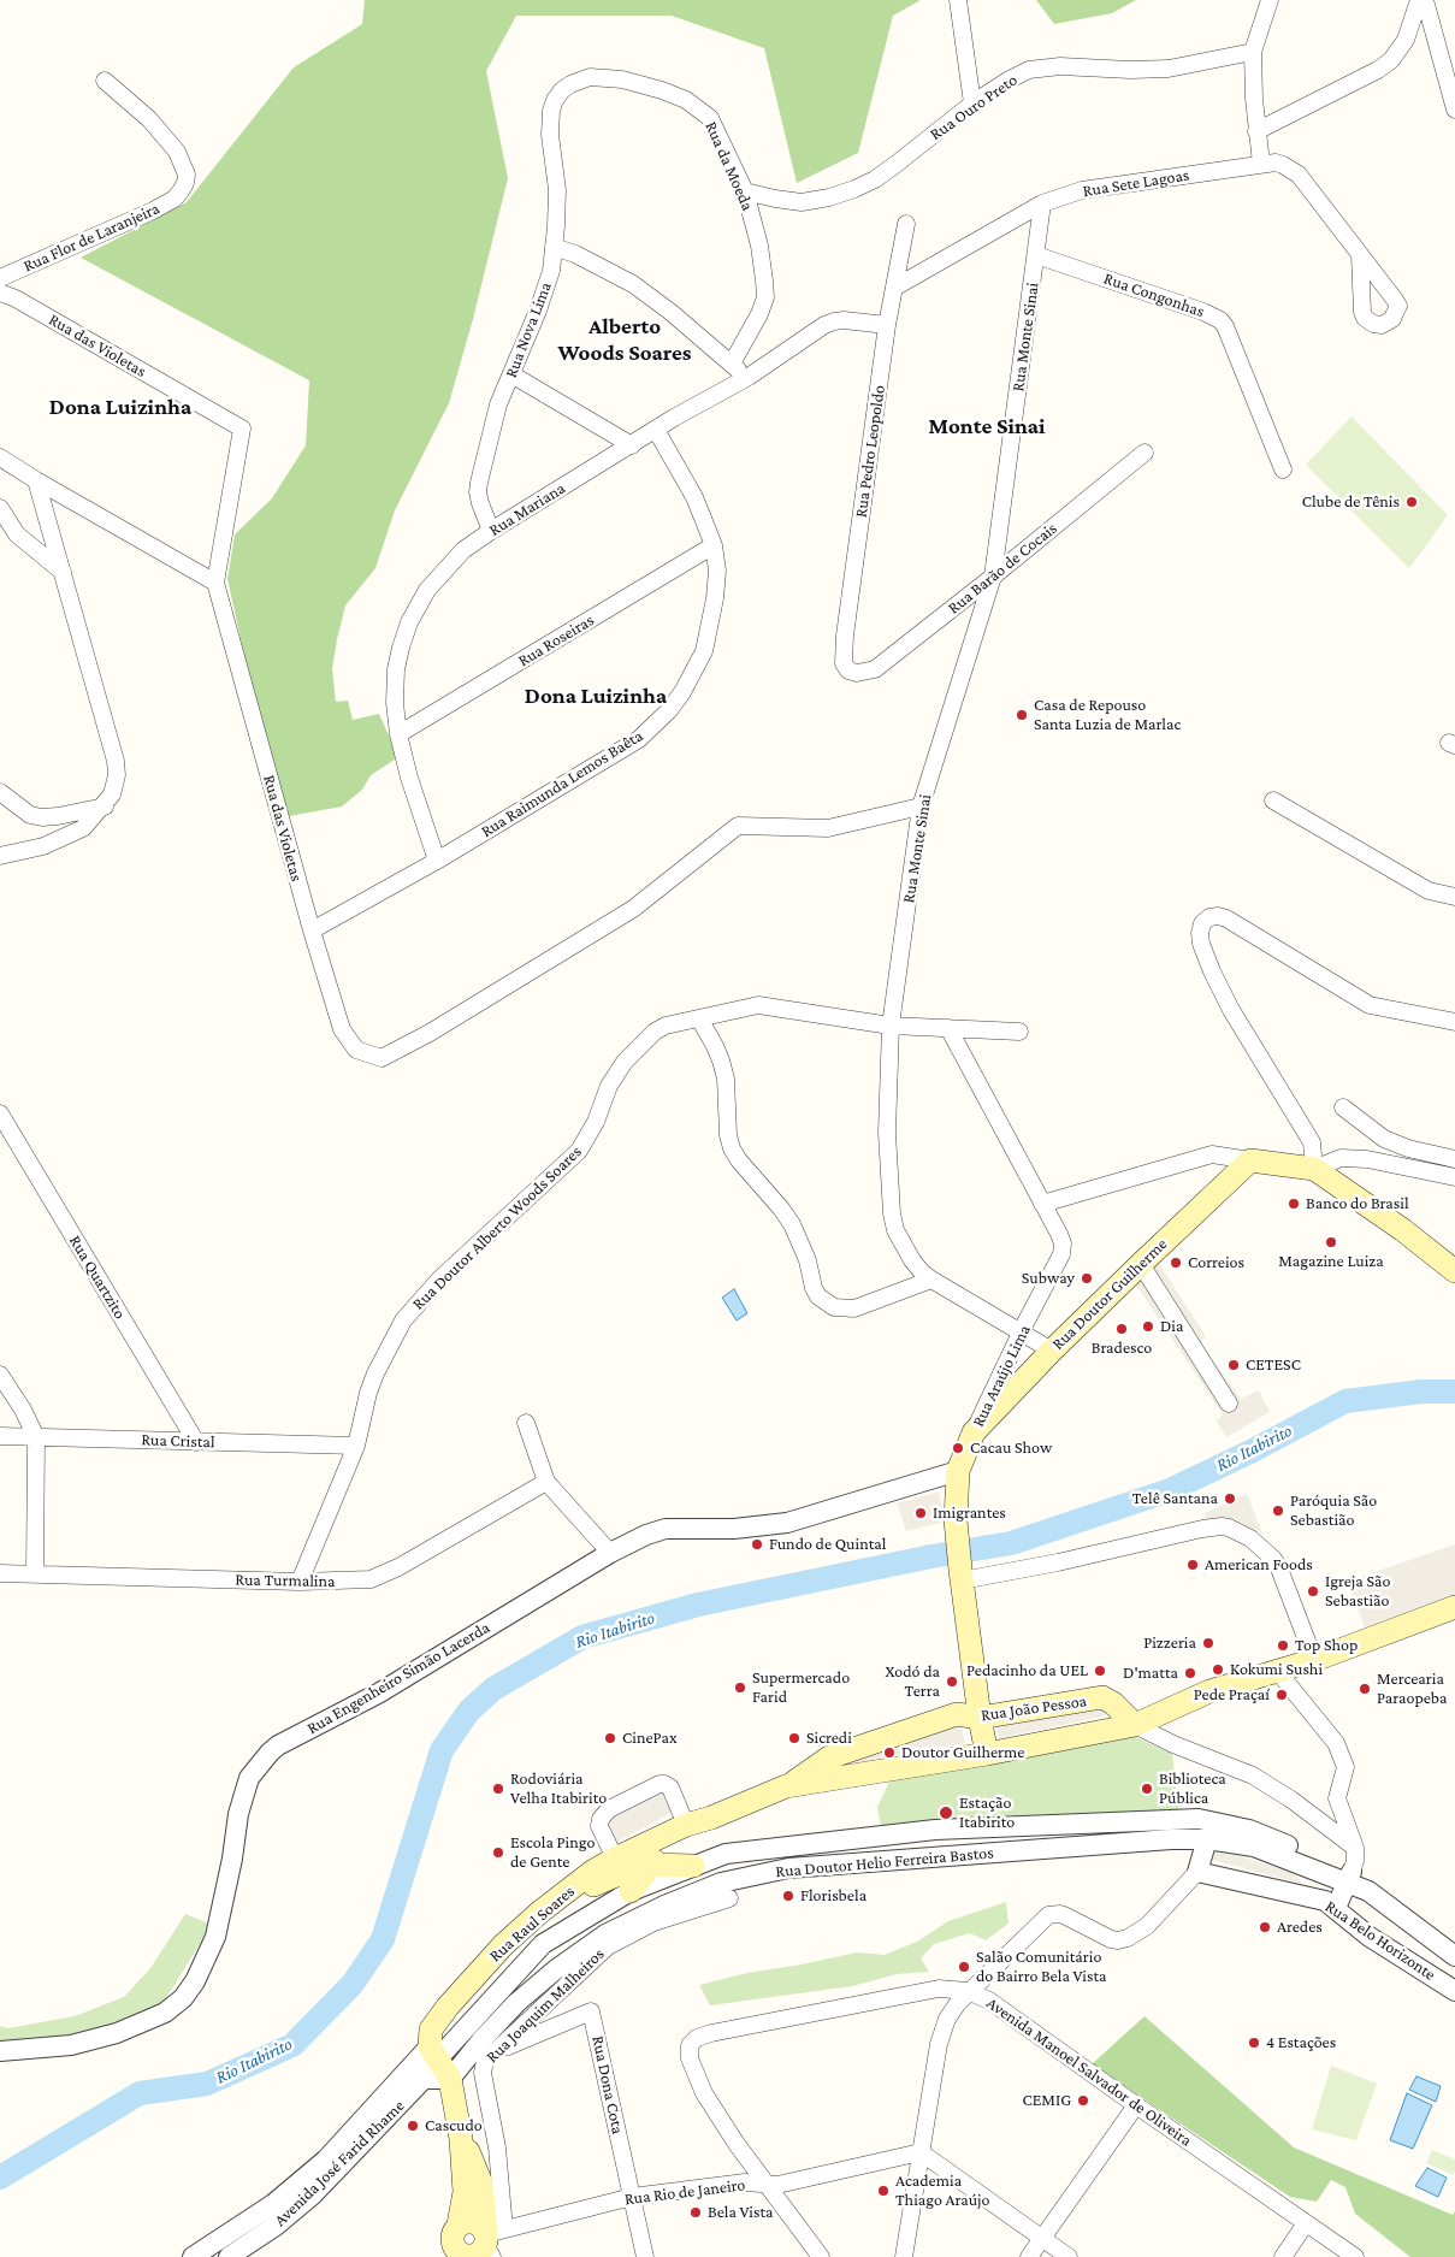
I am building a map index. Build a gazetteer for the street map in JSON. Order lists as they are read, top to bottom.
{
  "streets": {
    "main road": [
      "Rua Doutor Guilherme",
      "Rua Araújo Lima",
      "Rua João Pessoa",
      "Rua Raul Soares"
    ],
    "street": [
      "Rua Ouro Preto",
      "Rua da Moeda",
      "Rua Sete Lagoas",
      "Rua Flor de Laranjeira",
      "Rua Congonhas",
      "Rua Nova Lima",
      "Rua Monte Sinai",
      "Rua das Violetas",
      "Rua Pedro Leopoldo",
      "Rua Mariana",
      "Rua Barão de Cocais",
      "Rua Roseiras",
      "Rua Raimunda Lemos Baêta",
      "Rua Doutor Alberto Woods Soares",
      "Rua Quartzito",
      "Rua Cristal",
      "Rua Turmalina",
      "Rua Engenheiro Simão Lacerda",
      "Rua Doutor Helio Ferreira Bastos",
      "Rua Belo Horizonte",
      "Rua Joaquim Malheiros",
      "Avenida Manoel Salvador de Oliveira",
      "Rua Dona Cota",
      "Avenida José Farid Rhame",
      "Rua Rio de Janeiro"
    ]
  },
  "crossings": [
    ["Rua Ouro Preto", "Rua da Moeda"],
    ["Rua da Moeda", "Rua Nova Lima"],
    ["Rua Sete Lagoas", "Rua Monte Sinai"],
    ["Rua Sete Lagoas", "Rua Pedro Leopoldo"],
    ["Rua Congonhas", "Rua Monte Sinai"],
    ["Rua Nova Lima", "Rua Mariana"],
    ["Rua Monte Sinai", "Rua das Violetas"],
    ["Rua Monte Sinai", "Rua Barão de Cocais"],
    ["Rua Monte Sinai", "Rua Doutor Alberto Woods Soares"],
    ["Rua Monte Sinai", "Rua Doutor Guilherme"],
    ["Rua Monte Sinai", "Rua Araújo Lima"],
    ["Rua das Violetas", "Rua Raimunda Lemos Baêta"],
    ["Rua Pedro Leopoldo", "Rua Mariana"],
    ["Rua Pedro Leopoldo", "Rua Barão de Cocais"],
    ["Rua Mariana", "Rua Roseiras"],
    ["Rua Mariana", "Rua Raimunda Lemos Baêta"],
    ["Rua Roseiras", "Rua Raimunda Lemos Baêta"],
    ["Rua Doutor Alberto Woods Soares", "Rua Araújo Lima"],
    ["Rua Doutor Alberto Woods Soares", "Rua Cristal"],
    ["Rua Doutor Alberto Woods Soares", "Rua Turmalina"],
    ["Rua Quartzito", "Rua Cristal"],
    ["Rua Doutor Guilherme", "Rua Araújo Lima"],
    ["Rua Araújo Lima", "Rua Engenheiro Simão Lacerda"],
    ["Rua Araújo Lima", "Rua João Pessoa"],
    ["Rua João Pessoa", "Rua Raul Soares"],
    ["Rua Doutor Helio Ferreira Bastos", "Rua Belo Horizonte"],
    ["Rua Raul Soares", "Avenida José Farid Rhame"],
    ["Rua Joaquim Malheiros", "Rua Dona Cota"],
    ["Rua Joaquim Malheiros", "Rua Rio de Janeiro"],
    ["Avenida Manoel Salvador de Oliveira", "Rua Rio de Janeiro"],
    ["Rua Dona Cota", "Rua Rio de Janeiro"]
  ],
  "districts": [
    "Alberto Woods Soares",
    "Dona Luizinha",
    "Monte Sinai",
    "Dona Luizinha"
  ],
  "water": ["Rio Itabirito"],
  "places": [
    "Clube de Tênis",
    "Casa de Repouso Santa Luzia de Marlac",
    "Banco do Brasil",
    "Magazine Luiza",
    "Correios",
    "Subway",
    "Dia",
    "Bradesco",
    "CETESC",
    "Cacau Show",
    "Telê Santana",
    "Paróquia São Sebastião",
    "Imigrantes",
    "Fundo de Quintal",
    "American Foods",
    "Igreja São Sebastião",
    "Pizzeria",
    "Top Shop",
    "Kokumi Sushi",
    "Pedacinho da UEL",
    "D'matta",
    "Xodó da Terra",
    "Supermercado Farid",
    "Mercearia Paraopeba",
    "Pede Praçaí",
    "CinePax",
    "Sicredi",
    "Doutor Guilherme",
    "Rodoviária Velha Itabirito",
    "Biblioteca Pública",
    "Estação Itabirito",
    "Escola Pingo de Gente",
    "Florisbela",
    "Aredes",
    "Salão Comunitário do Bairro Bela Vista",
    "4 Estações",
    "CEMIG",
    "Cascudo",
    "Academia Thiago Araújo",
    "Bela Vista"
  ]
}
